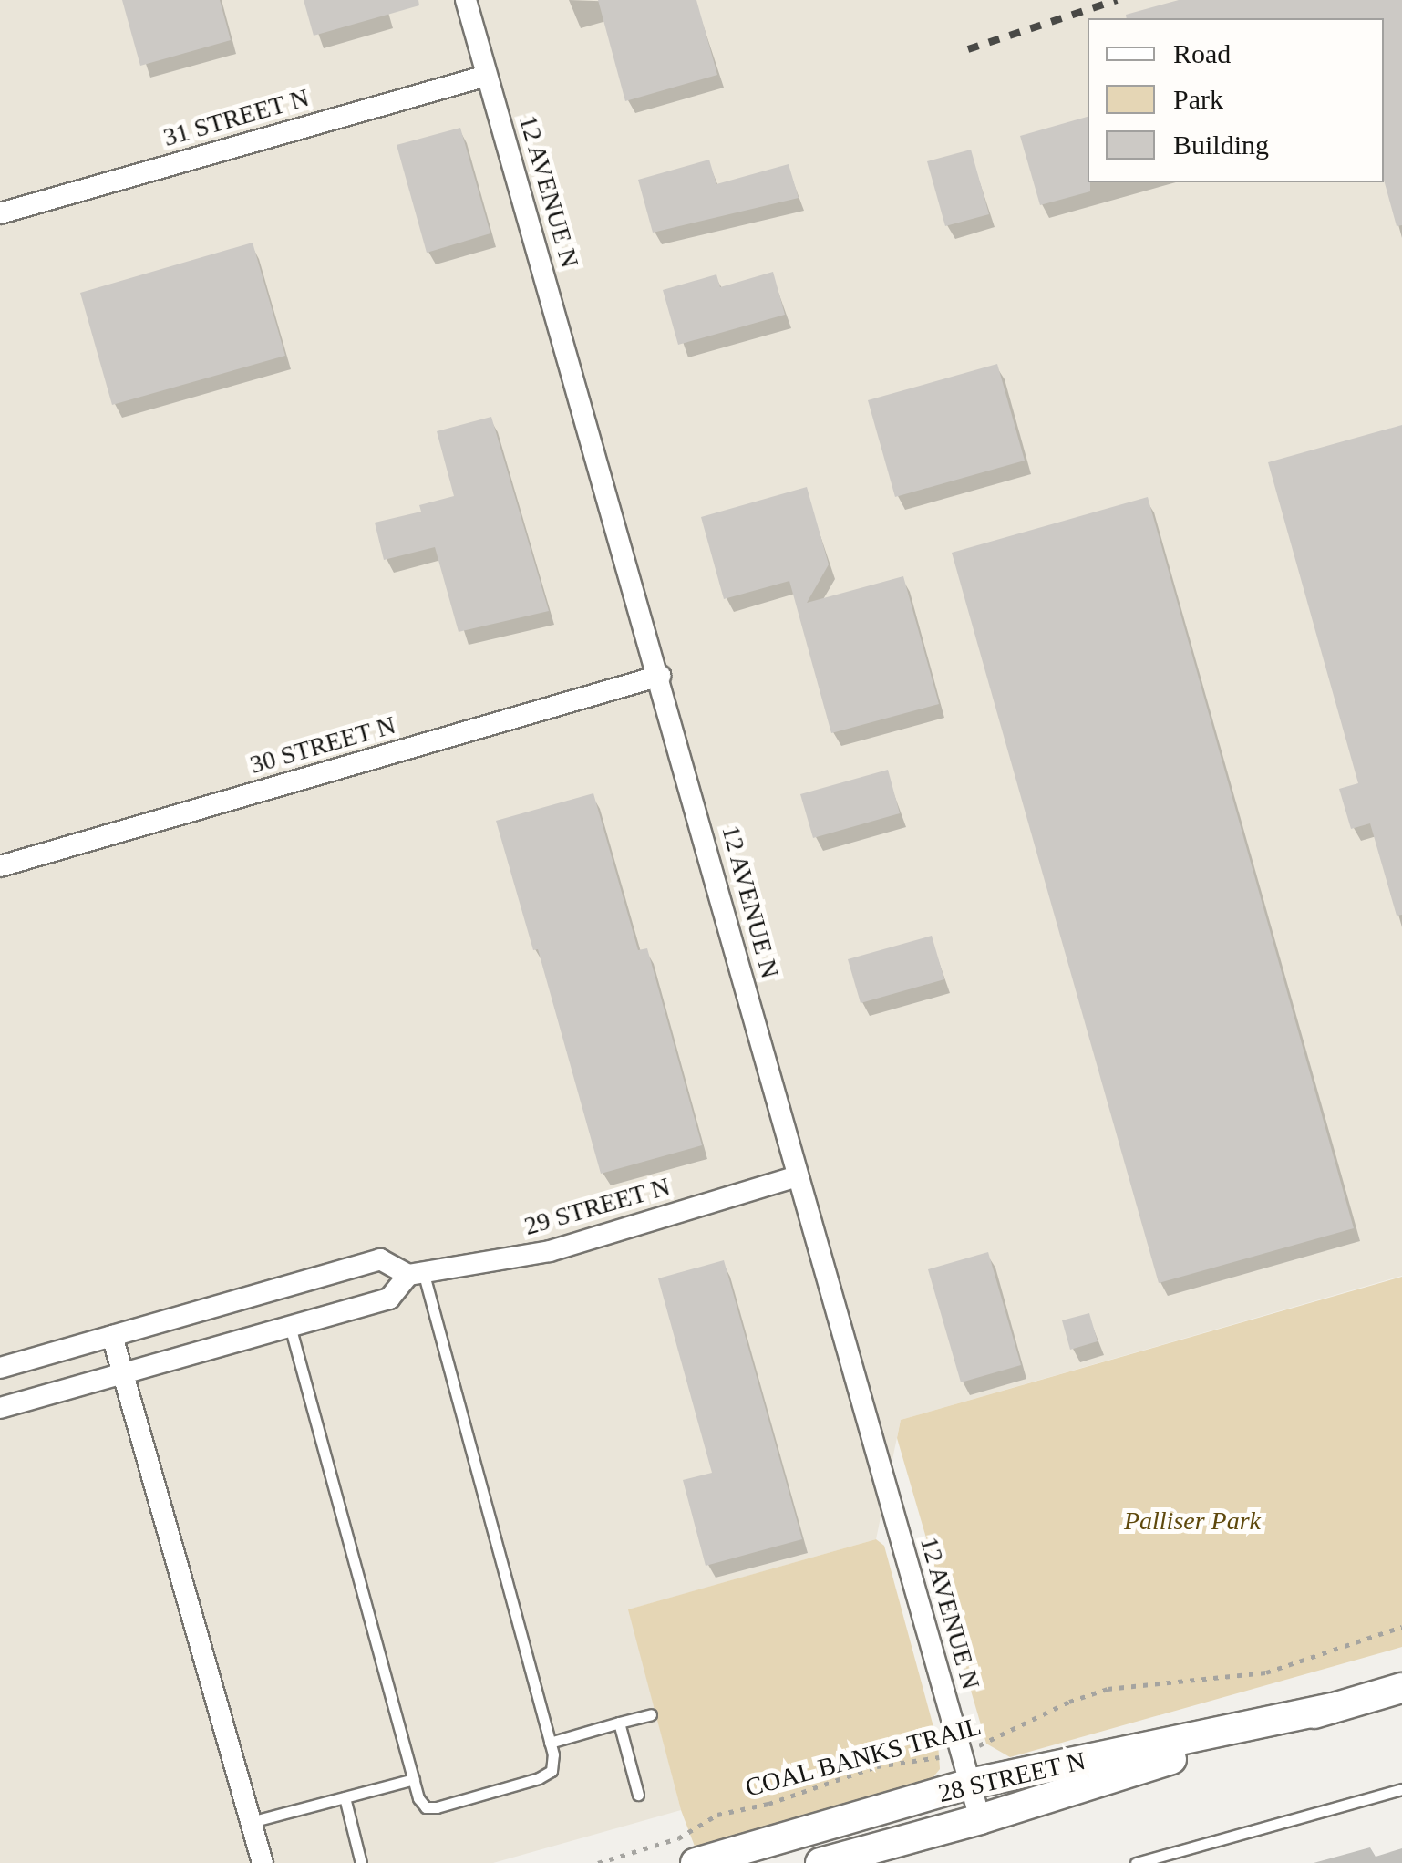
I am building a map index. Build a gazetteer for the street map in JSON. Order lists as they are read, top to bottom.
{
  "streets": {
    "main road": ["28 STREET N"],
    "street": [
      "31 STREET N",
      "12 AVENUE N",
      "30 STREET N",
      "29 STREET N"
    ],
    "path": ["COAL BANKS TRAIL"]
  },
  "crossings": [
    ["31 STREET N", "12 AVENUE N"],
    ["12 AVENUE N", "30 STREET N"],
    ["12 AVENUE N", "29 STREET N"],
    ["12 AVENUE N", "COAL BANKS TRAIL"],
    ["12 AVENUE N", "28 STREET N"]
  ],
  "parks": ["Palliser Park"],
  "legend": ["Road", "Park", "Building"]
}
